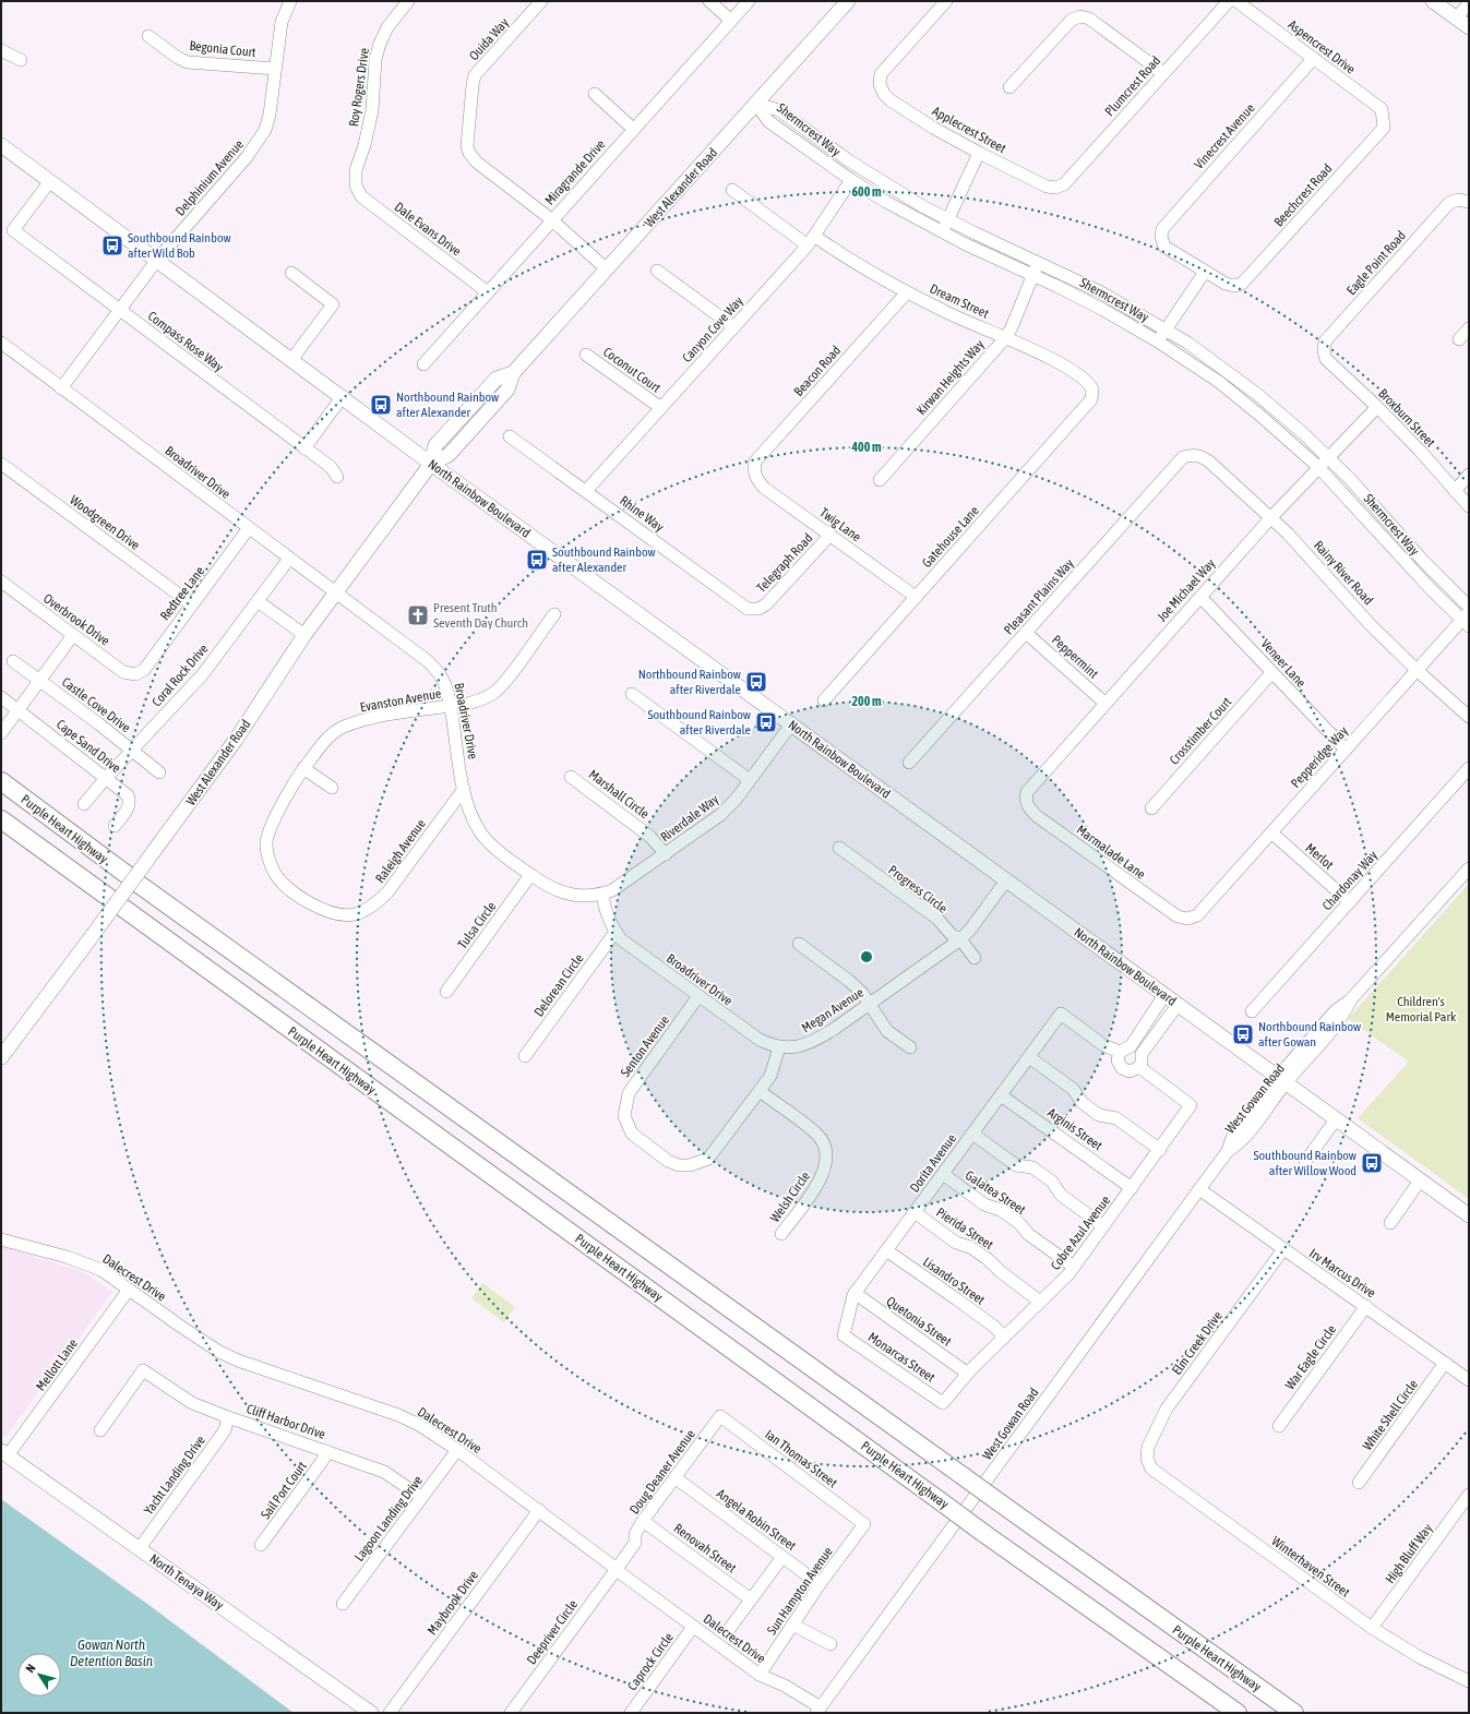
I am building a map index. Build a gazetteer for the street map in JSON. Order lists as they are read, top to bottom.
{
  "streets": {
    "highway": ["Purple Heart Highway"],
    "main road": ["West Alexander Road", "North Rainbow Boulevard", "North Tenaya Way"],
    "street": [
      "Ouida Way",
      "Aspencrest Drive",
      "Begonia Court",
      "Plumcrest Road",
      "Roy Rogers Drive",
      "Shermcrest Way",
      "Applecrest Street",
      "Vinecrest Avenue",
      "Miragrande Drive",
      "Delphinium Avenue",
      "Beechcrest Road",
      "Dale Evans Drive",
      "Eagle Point Road",
      "Dream Street",
      "Canyon Cove Way",
      "Compass Rose Way",
      "Coconut Court",
      "Beacon Road",
      "Kirwan Heights Way",
      "Broxburn Street",
      "Broadriver Drive",
      "Rhine Way",
      "Woodgreen Drive",
      "Twig Lane",
      "Gatehouse Lane",
      "Telegraph Road",
      "Rainy River Road",
      "Joe Michael Way",
      "Redtree Lane",
      "Pleasant Plains Way",
      "Overbrook Drive",
      "Peppermint",
      "Veneer Lane",
      "Coral Rock Drive",
      "Evanston Avenue",
      "Castle Cove Drive",
      "Crosstimber Court",
      "Cape Sand Drive",
      "Pepperidge Way",
      "Marshall Circle",
      "Riverdale Way",
      "Raleigh Avenue",
      "Marmalade Lane",
      "Merlot",
      "Chardonay Way",
      "Progress Circle",
      "Tulsa Circle",
      "Delorean Circle",
      "Megan Avenue",
      "Senton Avenue",
      "West Gowan Road",
      "Arginis Street",
      "Dorita Avenue",
      "Galatea Street",
      "Welsh Circle",
      "Pierida Street",
      "Cobre Azul Avenue",
      "Irv Marcus Drive",
      "Dalecrest Drive",
      "Lisandro Street",
      "Quetonia Street",
      "Elm Creek Drive",
      "Monarcas Street",
      "War Eagle Circle",
      "Mellott Lane",
      "White Shell Circle",
      "Cliff Harbor Drive",
      "Ian Thomas Street",
      "Doug Deaner Avenue",
      "Yacht Landing Drive",
      "Sail Port Court",
      "Lagoon Landing Drive",
      "Angela Robin Street",
      "Renovah Street",
      "High Bluff Way",
      "Winterhaven Street",
      "Sun Hampton Avenue",
      "Maybrook Drive",
      "Deepriver Circle",
      "Caprock Circle"
    ]
  },
  "crossings": [
    ["Ouida Way", "Miragrande Drive"],
    ["Aspencrest Drive", "Vinecrest Avenue"],
    ["Aspencrest Drive", "Beechcrest Road"],
    ["Begonia Court", "Delphinium Avenue"],
    ["Plumcrest Road", "Applecrest Street"],
    ["Roy Rogers Drive", "Dale Evans Drive"],
    ["Shermcrest Way", "West Alexander Road"],
    ["Shermcrest Way", "Canyon Cove Way"],
    ["Shermcrest Way", "Kirwan Heights Way"],
    ["Shermcrest Way", "Joe Michael Way"],
    ["Shermcrest Way", "Pepperidge Way"],
    ["Vinecrest Avenue", "Beechcrest Road"],
    ["Miragrande Drive", "Dale Evans Drive"],
    ["Delphinium Avenue", "Compass Rose Way"],
    ["Delphinium Avenue", "Broadriver Drive"],
    ["Delphinium Avenue", "North Rainbow Boulevard"],
    ["West Alexander Road", "Broadriver Drive"],
    ["West Alexander Road", "North Rainbow Boulevard"],
    ["Eagle Point Road", "Broxburn Street"],
    ["Dream Street", "Canyon Cove Way"],
    ["Dream Street", "Beacon Road"],
    ["Dream Street", "Kirwan Heights Way"],
    ["Dream Street", "Gatehouse Lane"],
    ["Canyon Cove Way", "Coconut Court"],
    ["Canyon Cove Way", "Rhine Way"],
    ["Compass Rose Way", "North Rainbow Boulevard"],
    ["Beacon Road", "Twig Lane"],
    ["Broxburn Street", "Joe Michael Way"],
    ["Broadriver Drive", "Redtree Lane"],
    ["Broadriver Drive", "Coral Rock Drive"],
    ["Broadriver Drive", "Evanston Avenue"],
    ["Broadriver Drive", "Riverdale Way"],
    ["Broadriver Drive", "Raleigh Avenue"],
    ["Broadriver Drive", "Tulsa Circle"],
    ["Broadriver Drive", "Delorean Circle"],
    ["Broadriver Drive", "Megan Avenue"],
    ["Broadriver Drive", "Senton Avenue"],
    ["North Rainbow Boulevard", "Riverdale Way"],
    ["North Rainbow Boulevard", "Megan Avenue"],
    ["North Rainbow Boulevard", "West Gowan Road"],
    ["Rhine Way", "Telegraph Road"],
    ["Woodgreen Drive", "Redtree Lane"],
    ["Twig Lane", "Gatehouse Lane"],
    ["Twig Lane", "Telegraph Road"],
    ["Rainy River Road", "Joe Michael Way"],
    ["Rainy River Road", "Pleasant Plains Way"],
    ["Rainy River Road", "Pepperidge Way"],
    ["Joe Michael Way", "Peppermint"],
    ["Joe Michael Way", "Veneer Lane"],
    ["Joe Michael Way", "Marmalade Lane"],
    ["Redtree Lane", "Overbrook Drive"],
    ["Pleasant Plains Way", "Peppermint"],
    ["Veneer Lane", "Crosstimber Court"],
    ["Veneer Lane", "Pepperidge Way"],
    ["Coral Rock Drive", "Castle Cove Drive"],
    ["Coral Rock Drive", "Cape Sand Drive"],
    ["Evanston Avenue", "Raleigh Avenue"],
    ["Pepperidge Way", "Marmalade Lane"],
    ["Pepperidge Way", "Merlot"],
    ["Marshall Circle", "Riverdale Way"],
    ["Merlot", "Chardonay Way"],
    ["Progress Circle", "Megan Avenue"],
    ["Senton Avenue", "Welsh Circle"],
    ["West Gowan Road", "Irv Marcus Drive"],
    ["West Gowan Road", "Dalecrest Drive"],
    ["Arginis Street", "Dorita Avenue"],
    ["Arginis Street", "Cobre Azul Avenue"],
    ["Dorita Avenue", "Galatea Street"],
    ["Dorita Avenue", "Pierida Street"],
    ["Dorita Avenue", "Lisandro Street"],
    ["Dorita Avenue", "Quetonia Street"],
    ["Dorita Avenue", "Monarcas Street"],
    ["Galatea Street", "Cobre Azul Avenue"],
    ["Pierida Street", "Cobre Azul Avenue"],
    ["Cobre Azul Avenue", "Lisandro Street"],
    ["Cobre Azul Avenue", "Quetonia Street"],
    ["Cobre Azul Avenue", "Monarcas Street"],
    ["Irv Marcus Drive", "Elm Creek Drive"],
    ["Irv Marcus Drive", "War Eagle Circle"],
    ["Irv Marcus Drive", "White Shell Circle"],
    ["Dalecrest Drive", "Mellott Lane"],
    ["Dalecrest Drive", "Doug Deaner Avenue"],
    ["Dalecrest Drive", "Lagoon Landing Drive"],
    ["Dalecrest Drive", "Sun Hampton Avenue"],
    ["Dalecrest Drive", "Maybrook Drive"],
    ["Dalecrest Drive", "Deepriver Circle"],
    ["Dalecrest Drive", "Caprock Circle"],
    ["Elm Creek Drive", "Winterhaven Street"],
    ["Mellott Lane", "North Tenaya Way"],
    ["Cliff Harbor Drive", "Yacht Landing Drive"],
    ["Cliff Harbor Drive", "Sail Port Court"],
    ["Cliff Harbor Drive", "Lagoon Landing Drive"],
    ["Ian Thomas Street", "Doug Deaner Avenue"],
    ["Ian Thomas Street", "Sun Hampton Avenue"],
    ["Doug Deaner Avenue", "Angela Robin Street"],
    ["Doug Deaner Avenue", "Renovah Street"],
    ["Doug Deaner Avenue", "Deepriver Circle"],
    ["Yacht Landing Drive", "North Tenaya Way"],
    ["Angela Robin Street", "Sun Hampton Avenue"],
    ["High Bluff Way", "Winterhaven Street"]
  ],
  "water": ["Gowan North Detention Basin"],
  "parks": ["Children's Memorial Park"],
  "places": {
    "bus stop": [
      "Southbound Rainbow after Wild Bob",
      "Northbound Rainbow after Alexander",
      "Southbound Rainbow after Alexander",
      "Northbound Rainbow after Riverdale",
      "Southbound Rainbow after Riverdale",
      "Northbound Rainbow after Gowan",
      "Southbound Rainbow after Willow Wood"
    ],
    "church": ["Present Truth Seventh Day Church"]
  },
  "north": "top left",
  "rings": ["600 m", "400 m", "200 m"]
}
